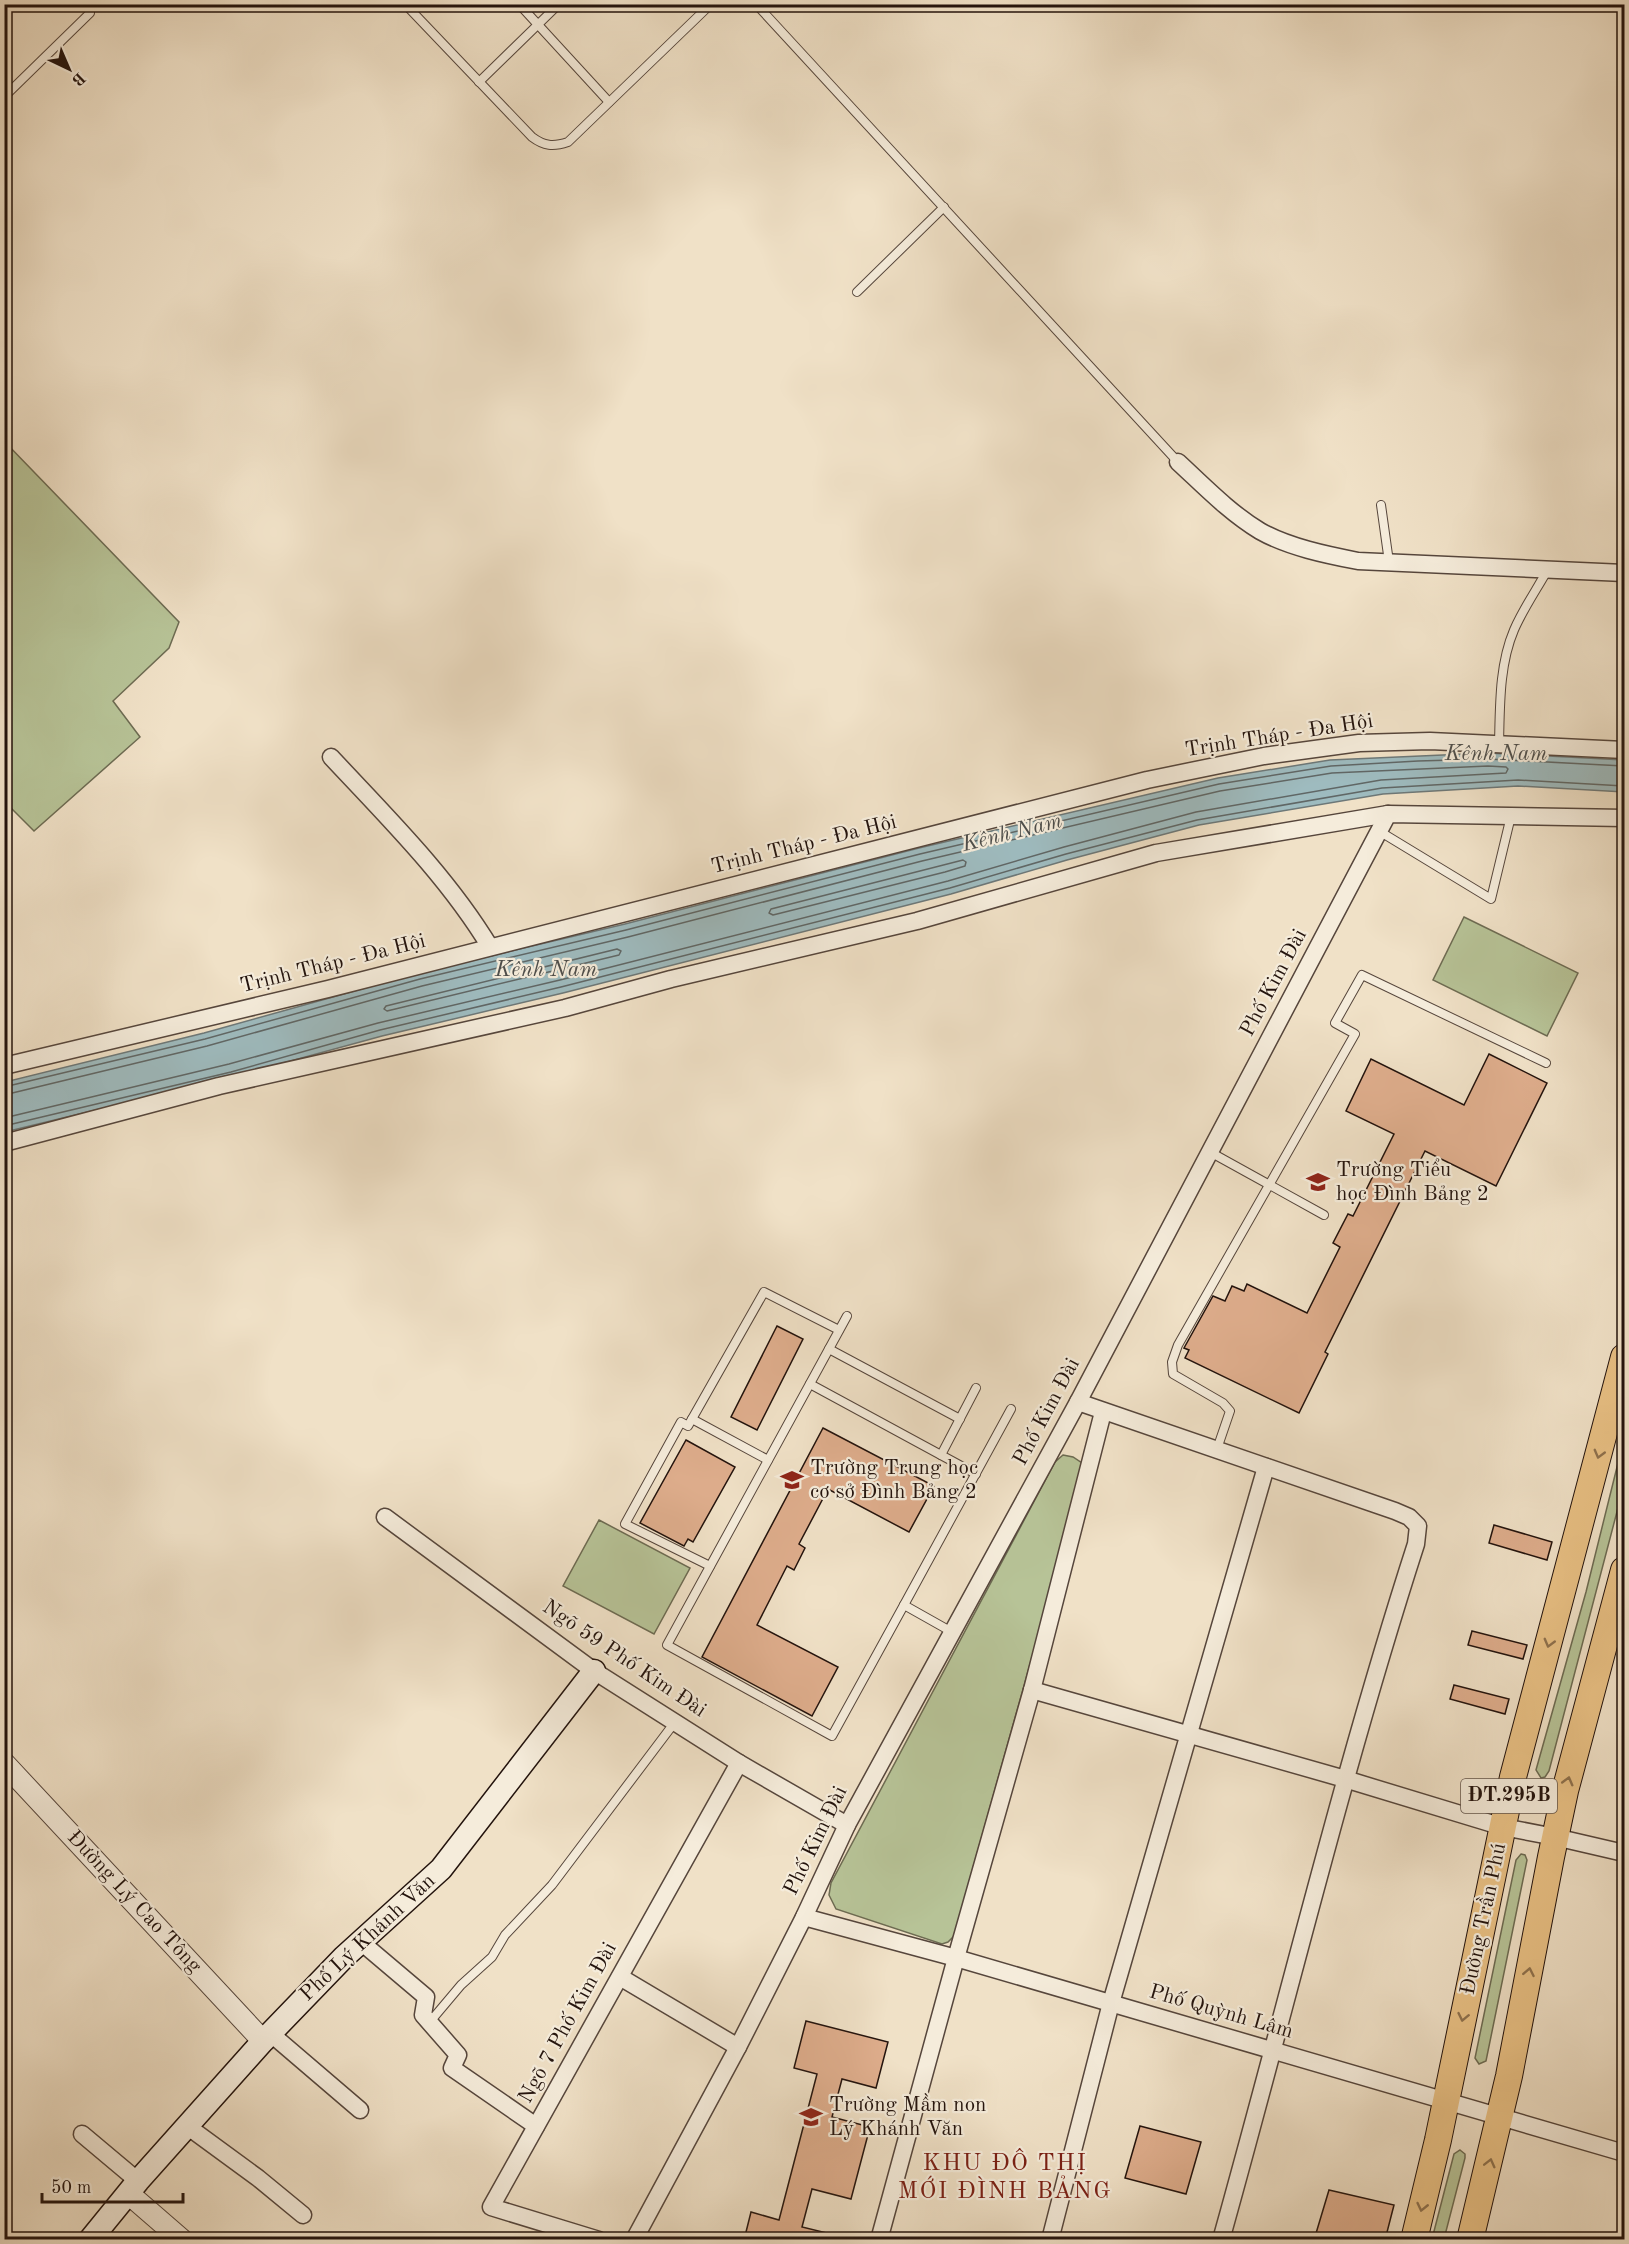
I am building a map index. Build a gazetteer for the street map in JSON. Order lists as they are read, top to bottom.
{
  "streets": {
    "main road": ["ĐT.295B", "Đường Trần Phú", "Phố Lý Khánh Văn"],
    "street": [
      "Trịnh Tháp - Đa Hội",
      "Phố Kim Đài",
      "Ngõ 59 Phố Kim Đài",
      "Đường Lý Cao Tông",
      "Phố Quỳnh Lâm",
      "Ngõ 7 Phố Kim Đài"
    ]
  },
  "crossings": [
    ["Phố Kim Đài", "Ngõ 59 Phố Kim Đài"],
    ["Phố Kim Đài", "Phố Quỳnh Lâm"],
    ["Ngõ 59 Phố Kim Đài", "Phố Lý Khánh Văn"],
    ["Ngõ 59 Phố Kim Đài", "Ngõ 7 Phố Kim Đài"],
    ["ĐT.295B", "Phố Quỳnh Lâm"],
    ["Đường Lý Cao Tông", "Phố Lý Khánh Văn"],
    ["Đường Trần Phú", "Phố Quỳnh Lâm"]
  ],
  "districts": ["KHU ĐÔ THỊ MỚI ĐÌNH BẢNG"],
  "water": ["Kênh Nam"],
  "places": {
    "school or university": ["Trường Tiểu học Đình Bảng 2", "Trường Trung học cơ sở Đình Bảng 2", "Trường Mầm non Lý Khánh Văn"]
  },
  "scale_bar": "50 m",
  "north": "bottom right"
}
